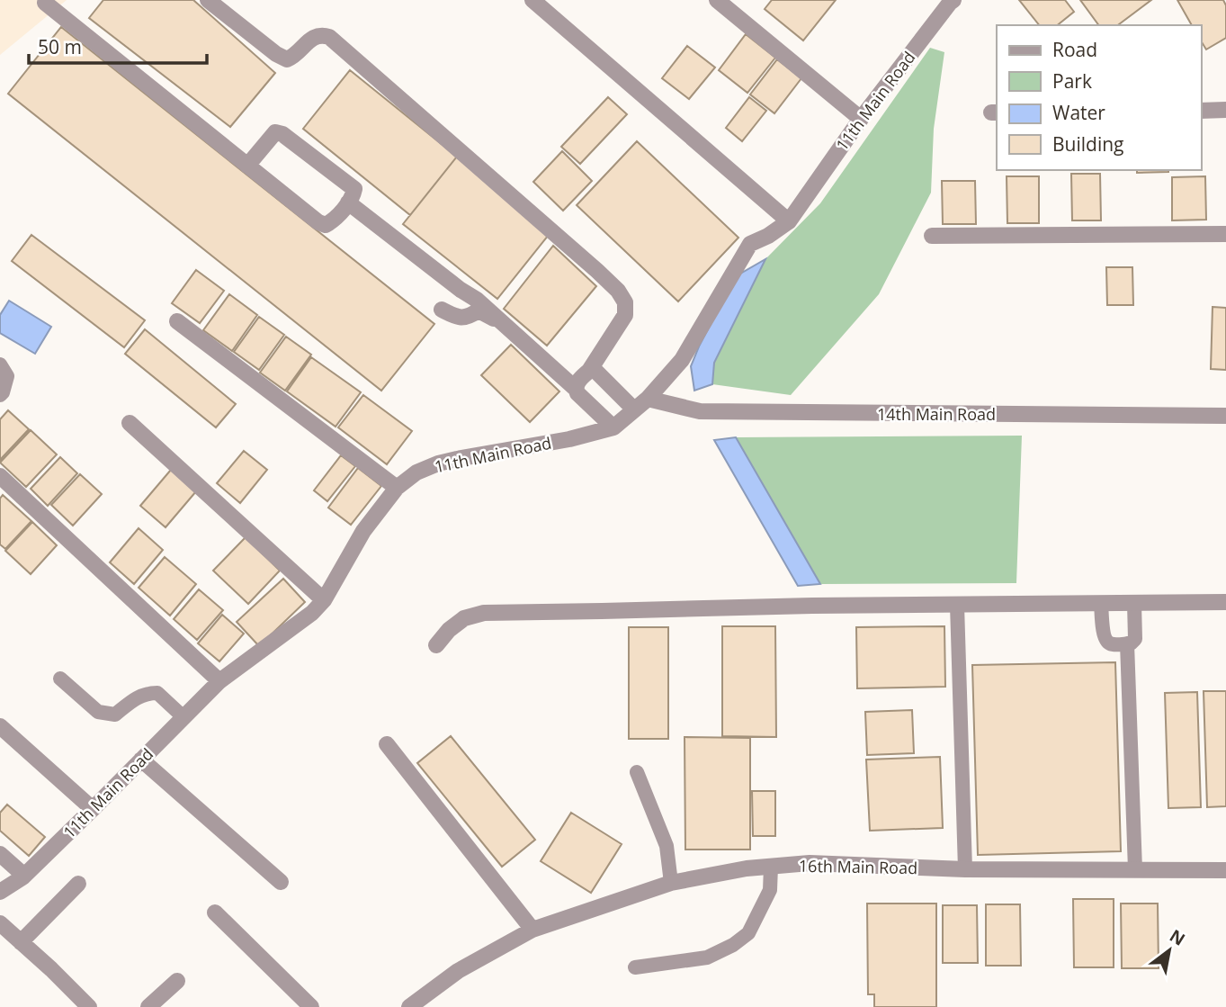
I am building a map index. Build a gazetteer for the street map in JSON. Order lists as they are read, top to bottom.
{
  "streets": {
    "street": ["11th Main Road", "14th Main Road", "16th Main Road"]
  },
  "crossings": [
    ["11th Main Road", "14th Main Road"]
  ],
  "legend": [
    "Road",
    "Park",
    "Water",
    "Building"
  ],
  "scale_bar": "50 m",
  "north": "top right"
}
